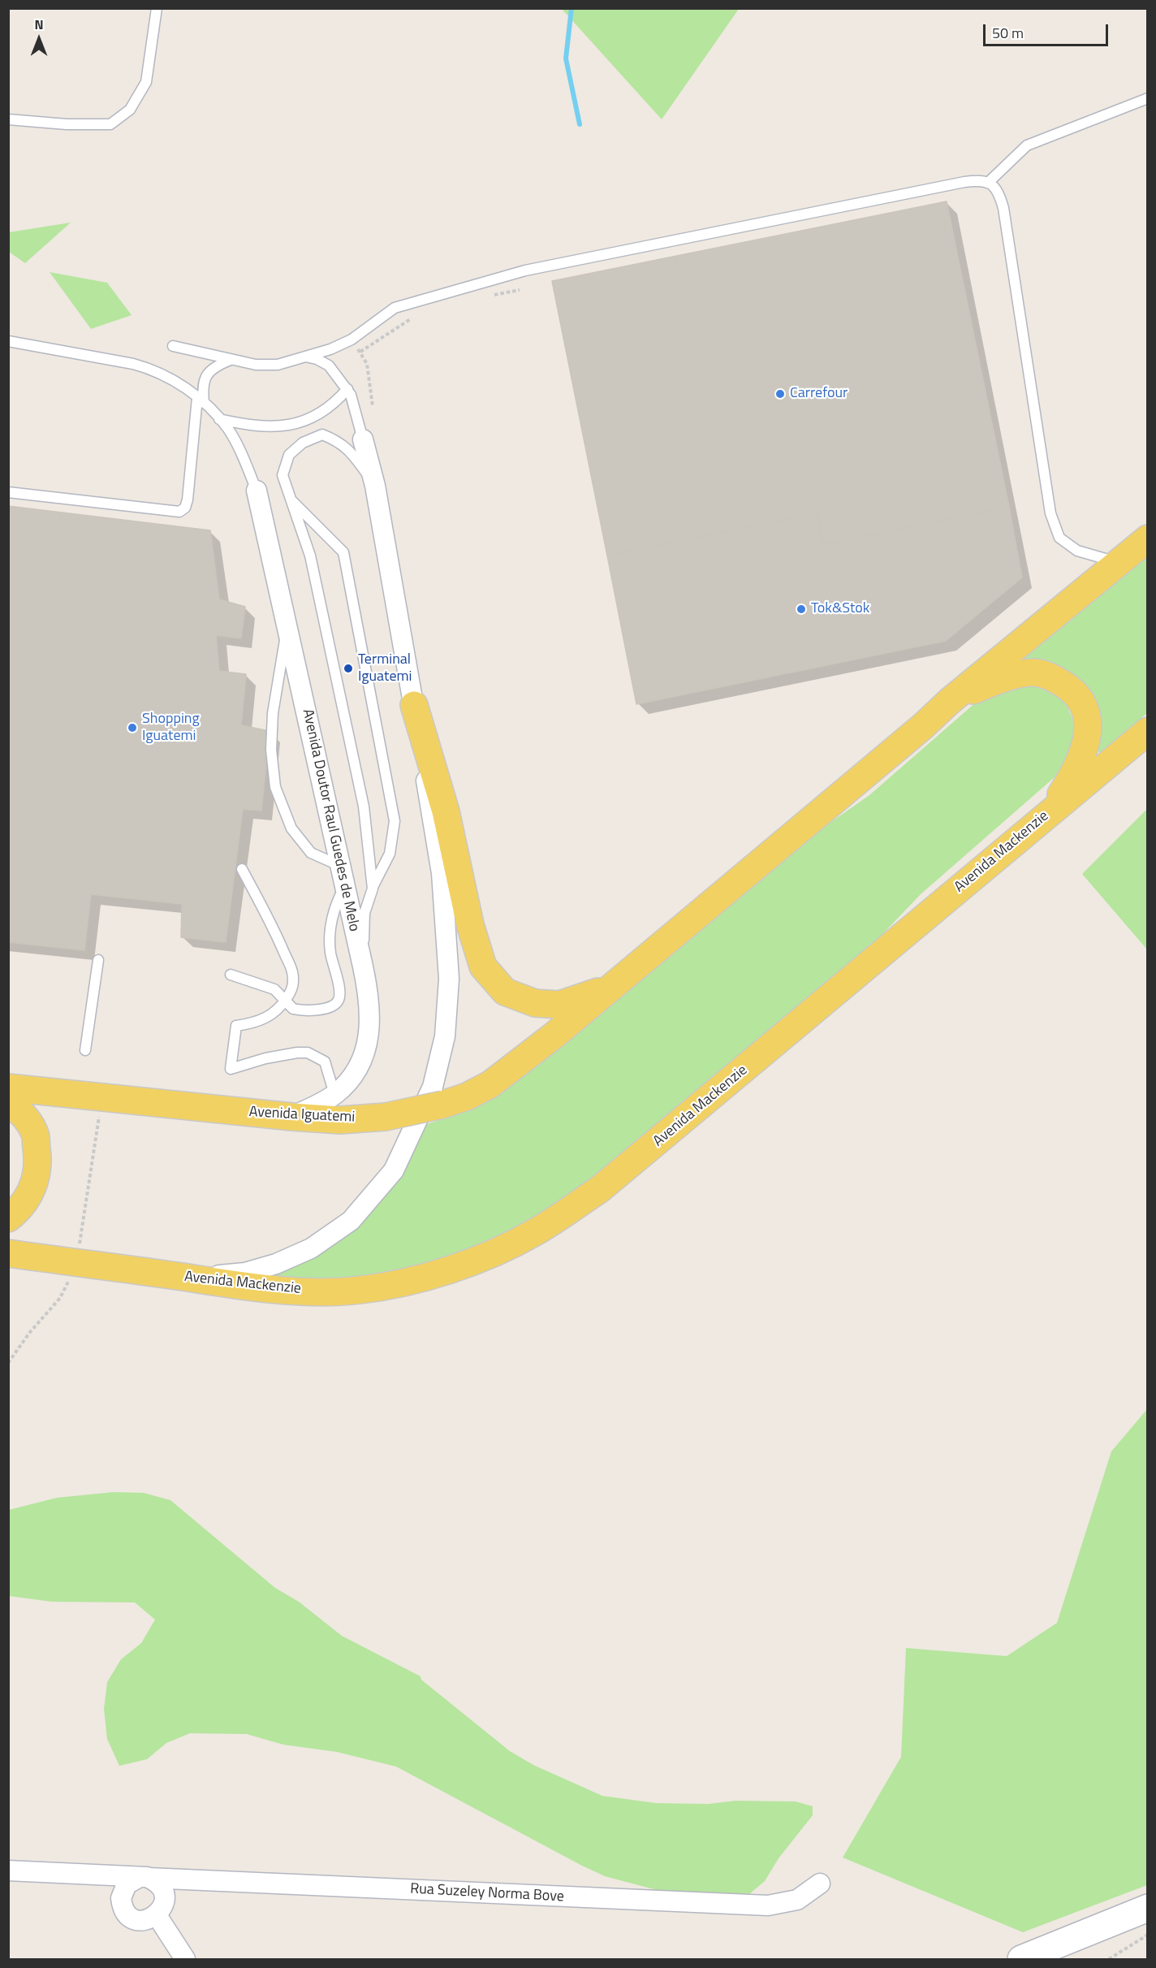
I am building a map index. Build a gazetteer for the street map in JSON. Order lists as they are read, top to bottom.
{
  "streets": {
    "main road": ["Avenida Mackenzie", "Avenida Iguatemi"],
    "street": ["Avenida Doutor Raul Guedes de Melo", "Rua Suzeley Norma Bove"]
  },
  "crossings": [
    ["Avenida Doutor Raul Guedes de Melo", "Avenida Iguatemi"]
  ],
  "places": [
    "Carrefour",
    "Tok&Stok",
    "Terminal Iguatemi",
    "Shopping Iguatemi"
  ],
  "scale_bar": "50 m",
  "north": "top"
}
